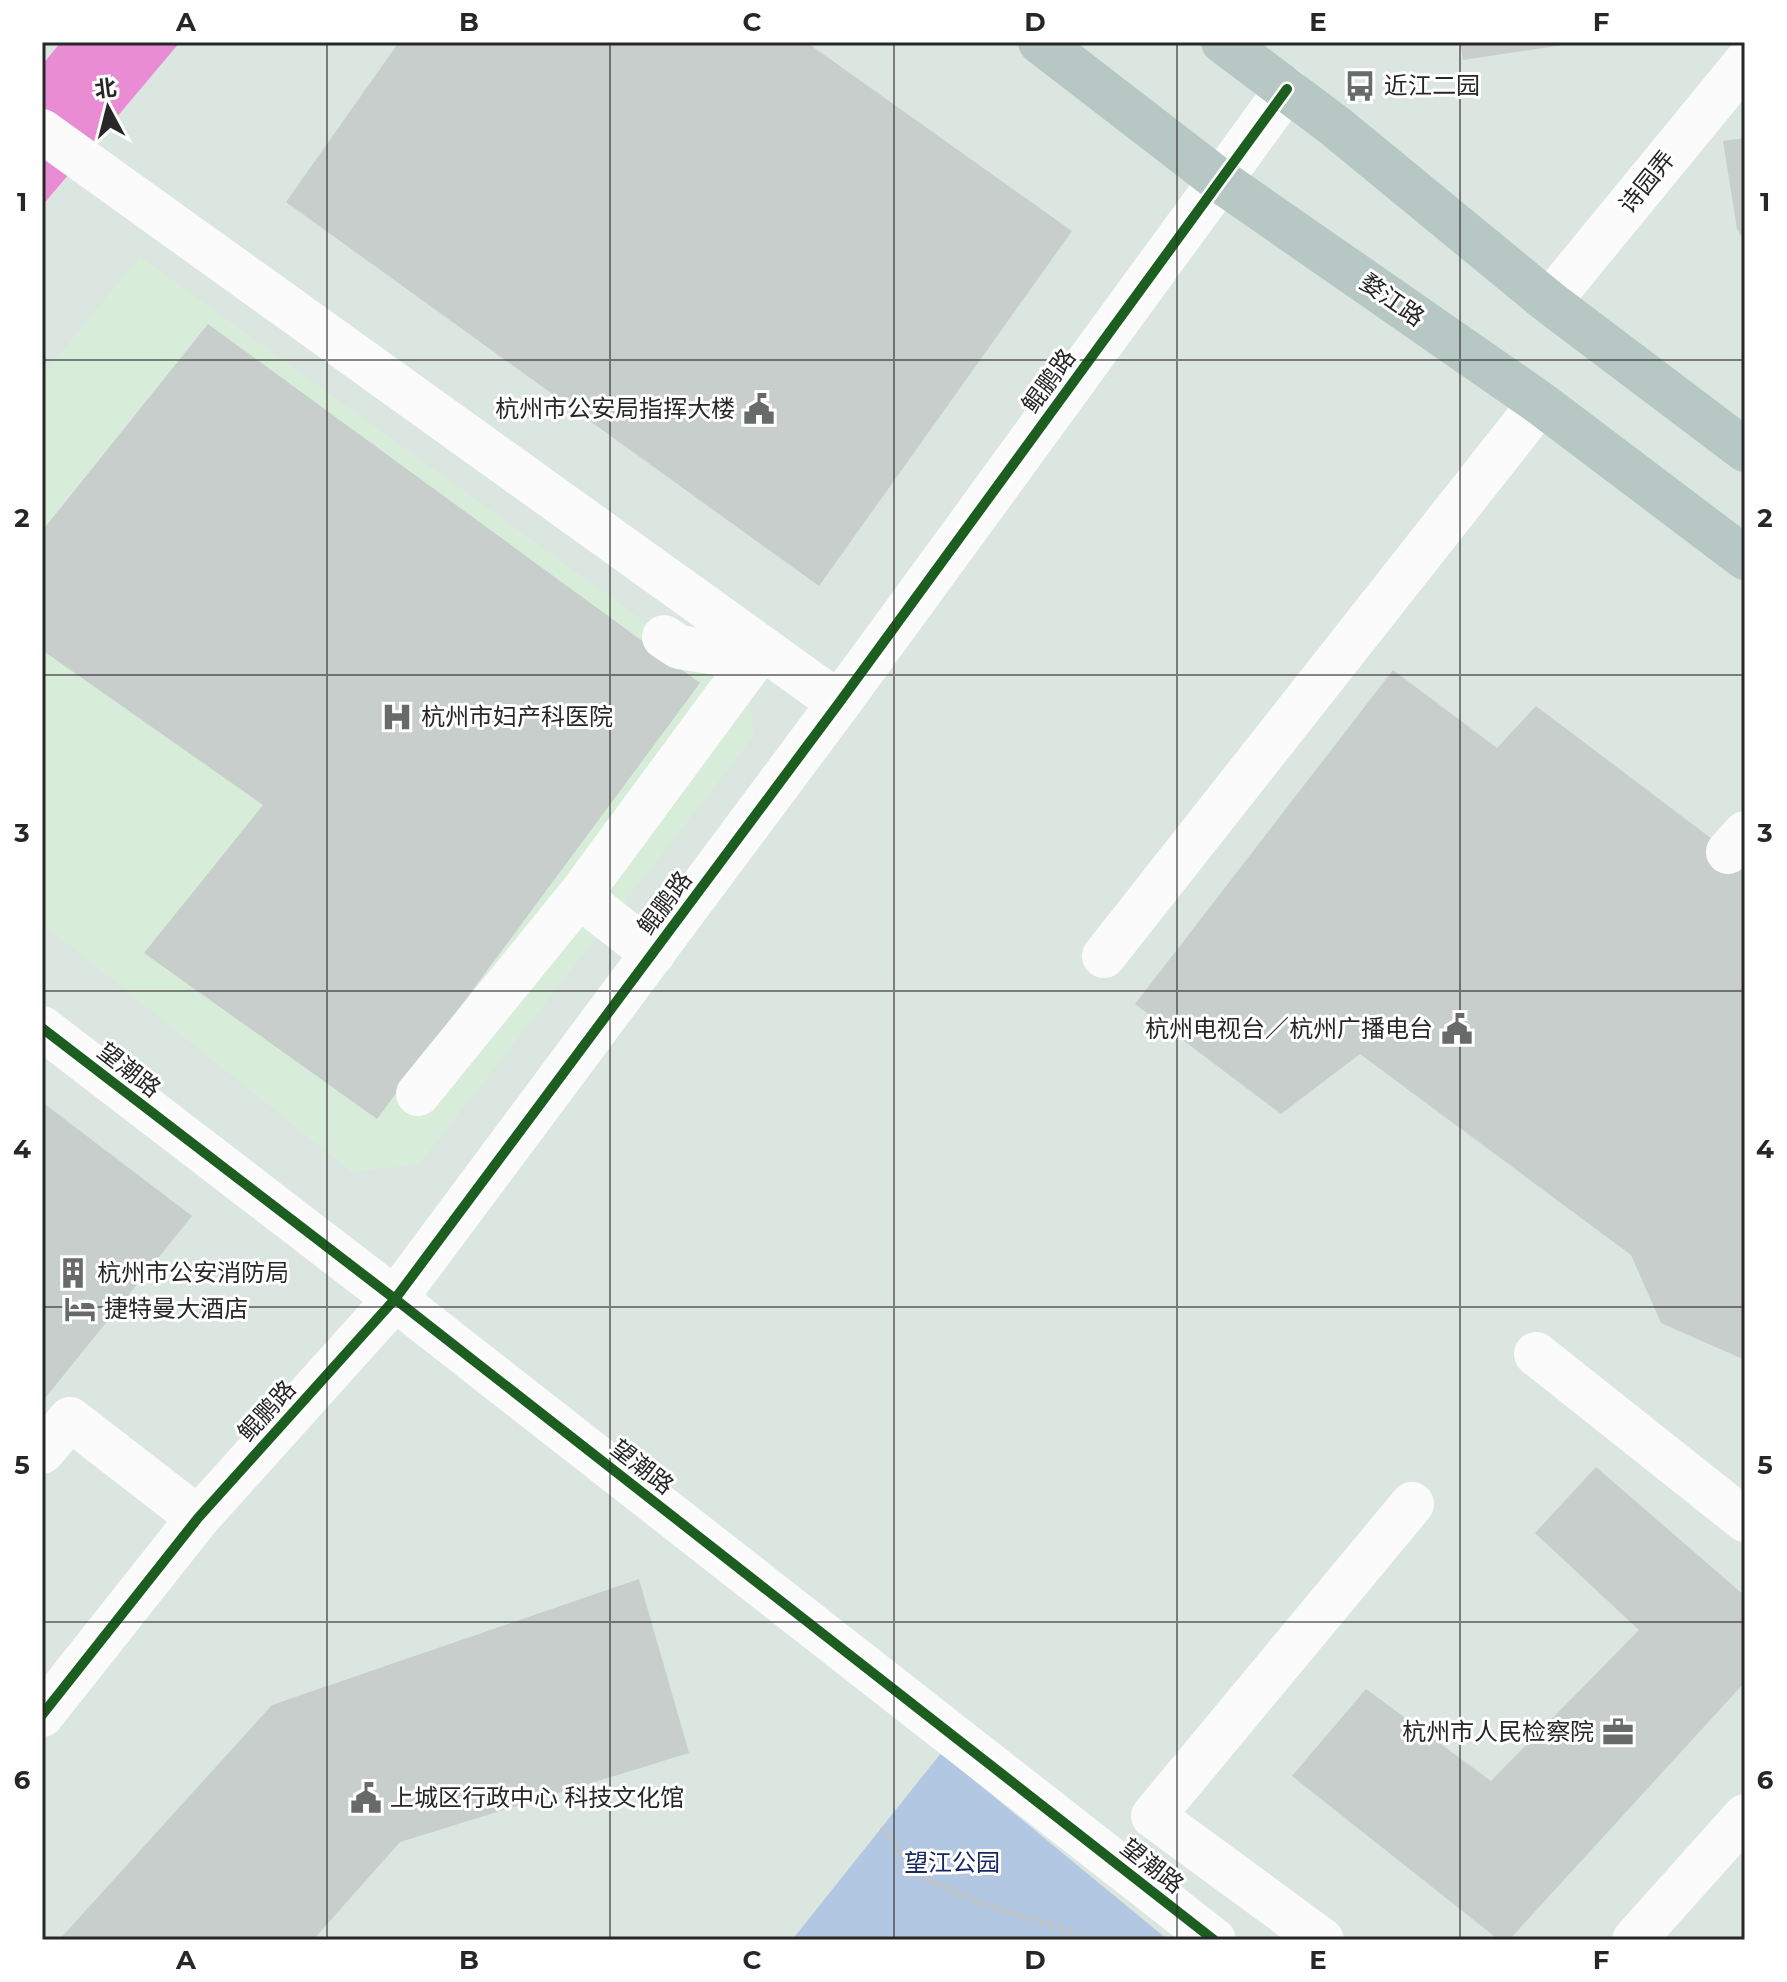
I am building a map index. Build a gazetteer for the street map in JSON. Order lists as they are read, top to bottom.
{
  "streets": {
    "main road": ["婺江路"],
    "street": ["诗园弄", "鲲鹏路", "望潮路"]
  },
  "crossings": [
    ["婺江路", "鲲鹏路"],
    ["鲲鹏路", "望潮路"]
  ],
  "parks": ["望江公园"],
  "places": {
    "bus stop": ["近江二园"],
    "public building": ["杭州市公安局指挥大楼", "杭州电视台／杭州广播电台", "上城区行政中心 科技文化馆"],
    "hospital": ["杭州市妇产科医院"],
    "building": ["杭州市公安消防局"],
    "hotel": ["捷特曼大酒店"],
    "office": ["杭州市人民检察院"]
  },
  "north": "top",
  "grid": {
    "columns": [
      "A",
      "B",
      "C",
      "D",
      "E",
      "F"
    ],
    "rows": [
      "1",
      "2",
      "3",
      "4",
      "5",
      "6"
    ]
  }
}
